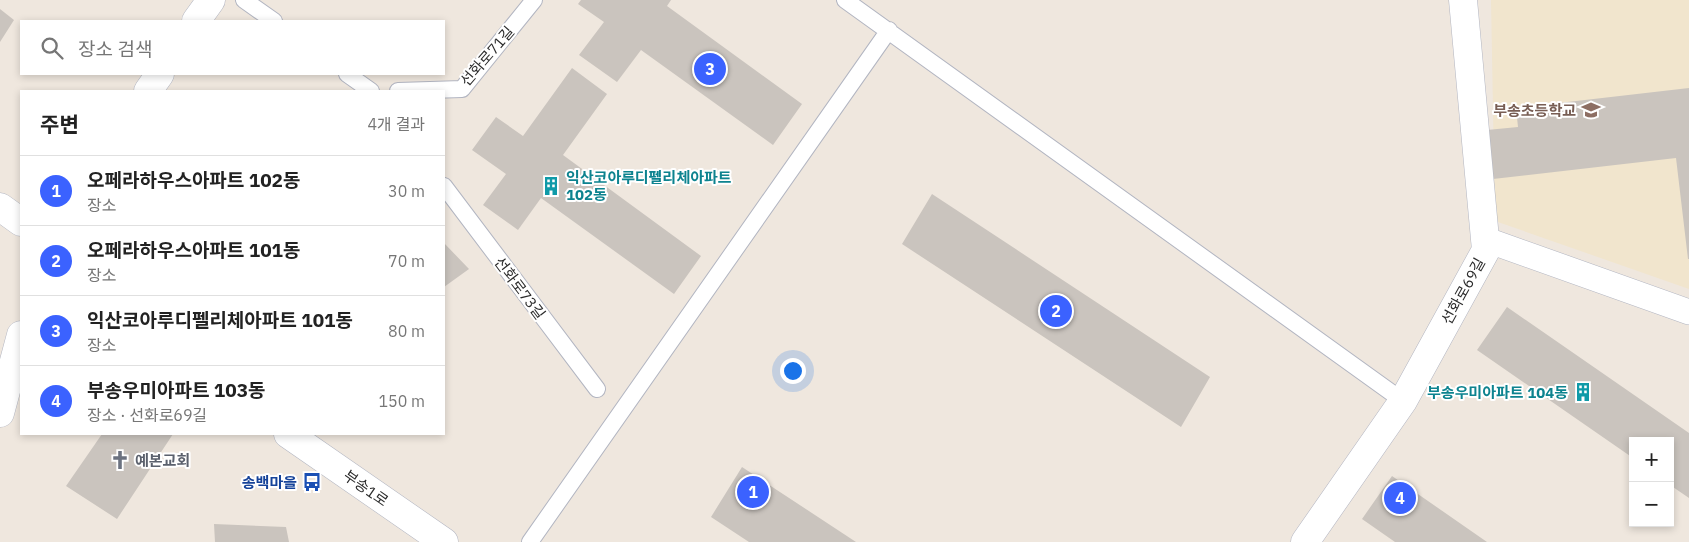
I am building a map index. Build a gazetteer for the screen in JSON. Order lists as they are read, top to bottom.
{
  "streets": {
    "street": ["선화로69길", "부송1로"],
    "lane": ["선화로71길", "선화로73길"]
  },
  "places": {
    "school or university": ["부송초등학교"],
    "building": ["익산코아루디펠리체아파트 102동", "부송우미아파트 104동"],
    "church": ["예본교회"],
    "bus stop": ["송백마을"]
  },
  "page": {
    "search": "장소 검색",
    "pins": [
      "3",
      "2",
      "1",
      "4"
    ],
    "heading": ["주변", "4개 결과"],
    "list": [
      {
        "mark": "1",
        "name": "오페라하우스아파트 102동",
        "note": "장소",
        "value": "30 m"
      },
      {
        "mark": "2",
        "name": "오페라하우스아파트 101동",
        "note": "장소",
        "value": "70 m"
      },
      {
        "mark": "3",
        "name": "익산코아루디펠리체아파트 101동",
        "note": "장소",
        "value": "80 m"
      },
      {
        "mark": "4",
        "name": "부송우미아파트 103동",
        "note": "장소 · 선화로69길",
        "value": "150 m"
      }
    ],
    "map_buttons": ["+", "−"]
  }
}
